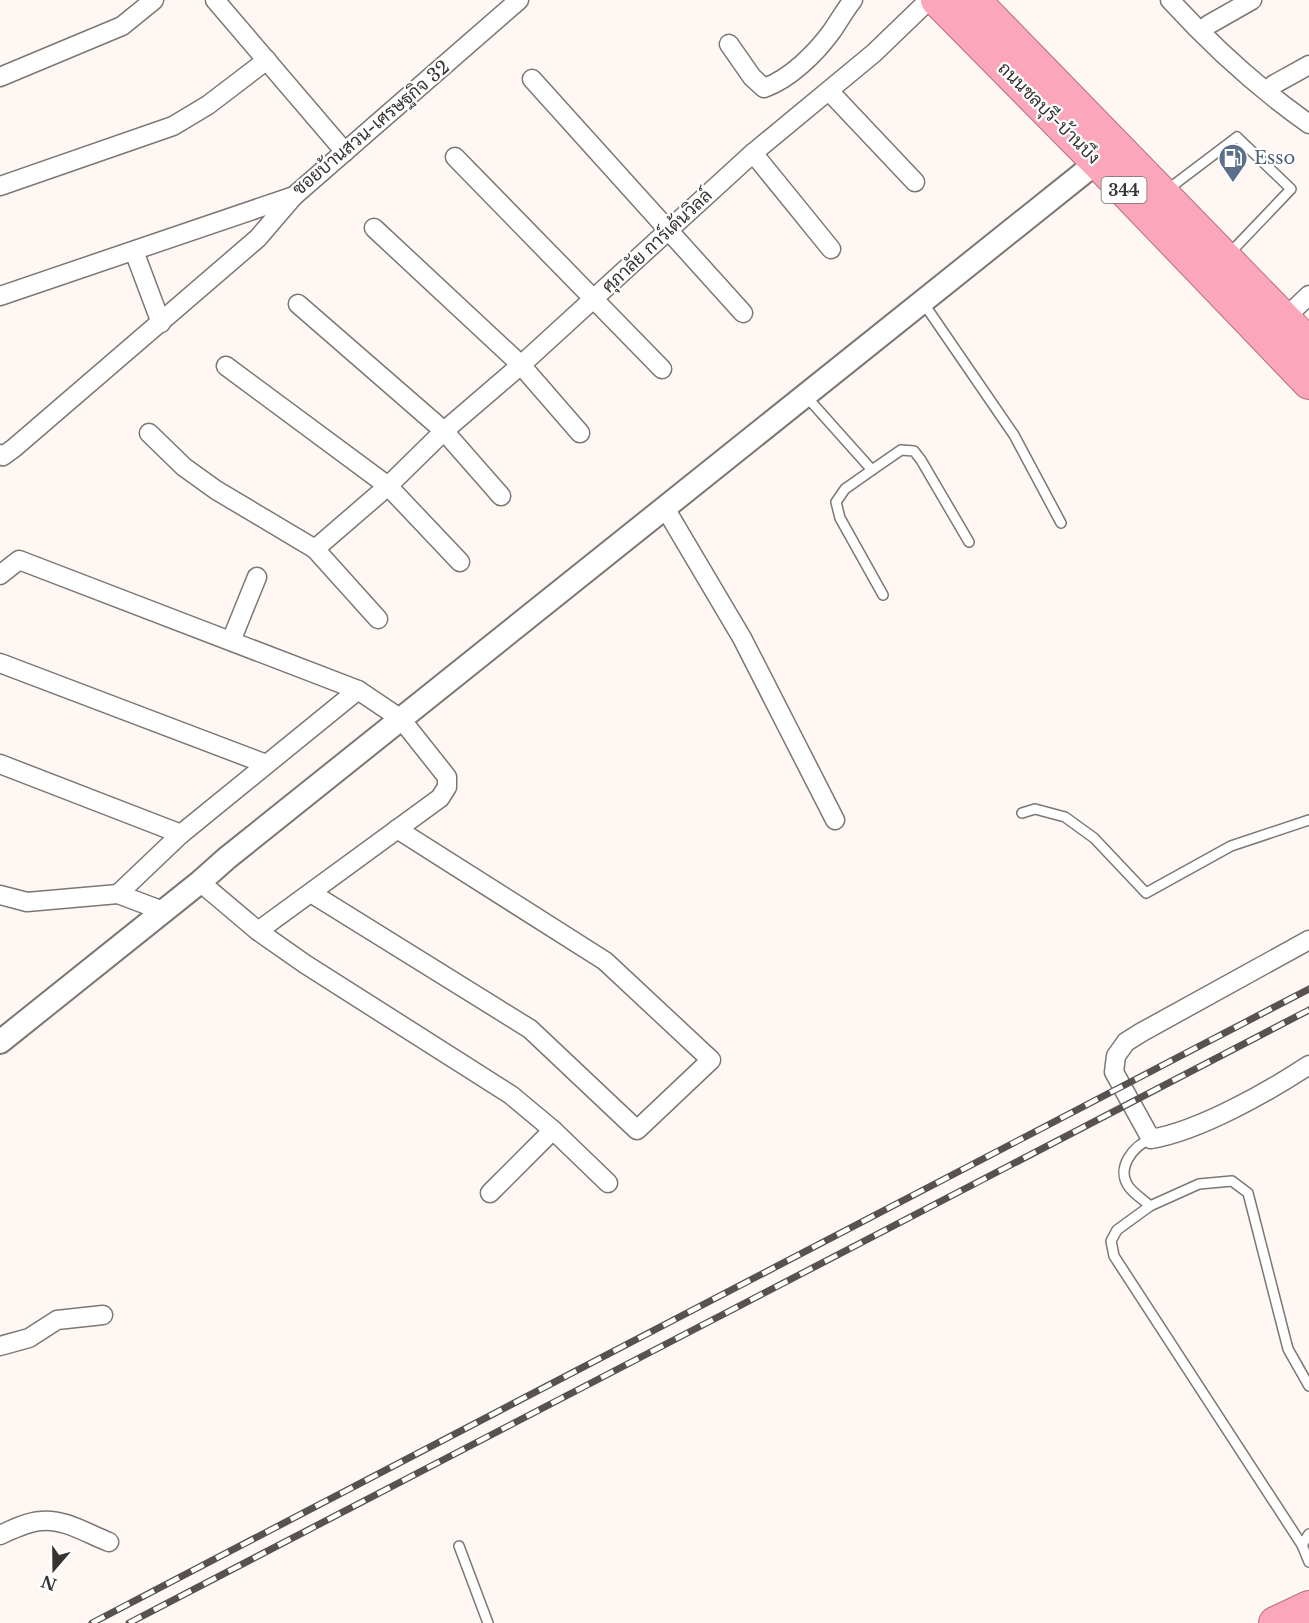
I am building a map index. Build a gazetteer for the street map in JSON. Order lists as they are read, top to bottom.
{
  "streets": {
    "highway": ["ถนนชลบุรี-บ้านบึง", "344"],
    "street": ["ซอยบ้านสวน-เศรษฐกิจ 32", "ศุภาลัย การ์เด้นวิลล์"]
  },
  "places": {
    "fuel station": ["Esso"]
  },
  "north": "bottom"
}
